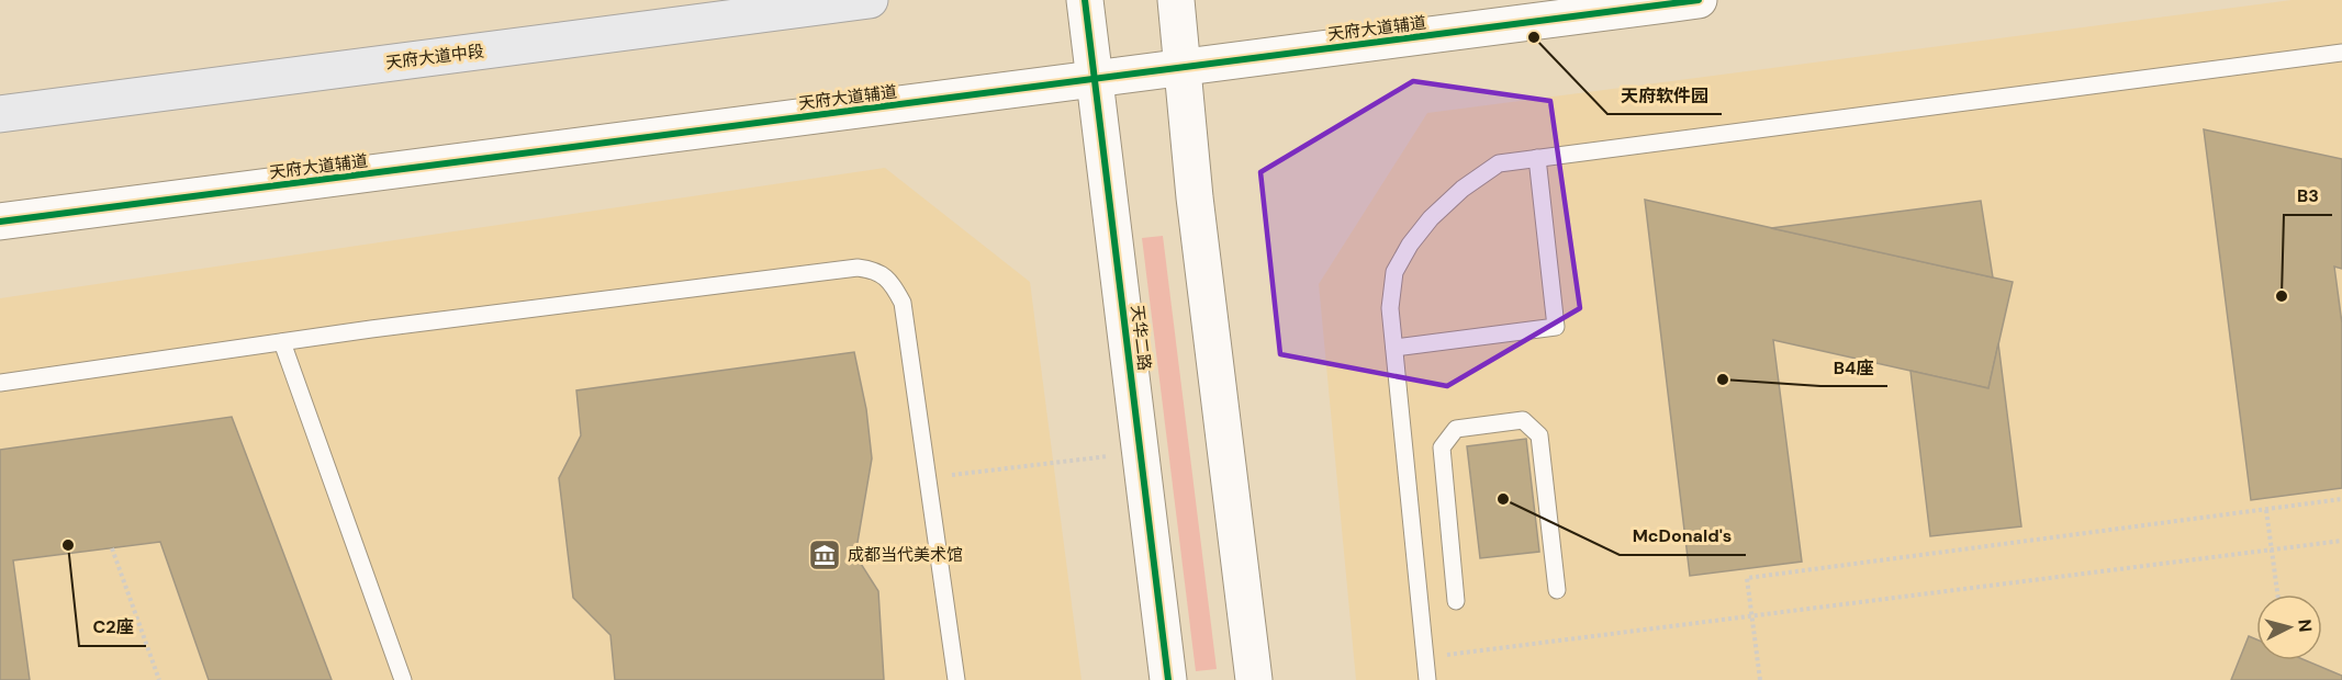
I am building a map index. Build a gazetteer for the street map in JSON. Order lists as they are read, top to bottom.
{
  "streets": {
    "main road": ["天府大道中段"],
    "street": ["天府大道辅道", "天华二路"]
  },
  "crossings": [
    ["天府大道辅道", "天华二路"]
  ],
  "places": {
    "other": [
      "天府软件园",
      "B3",
      "B4座",
      "McDonald's",
      "C2座"
    ],
    "museum": ["成都当代美术馆"]
  },
  "north": "right"
}
